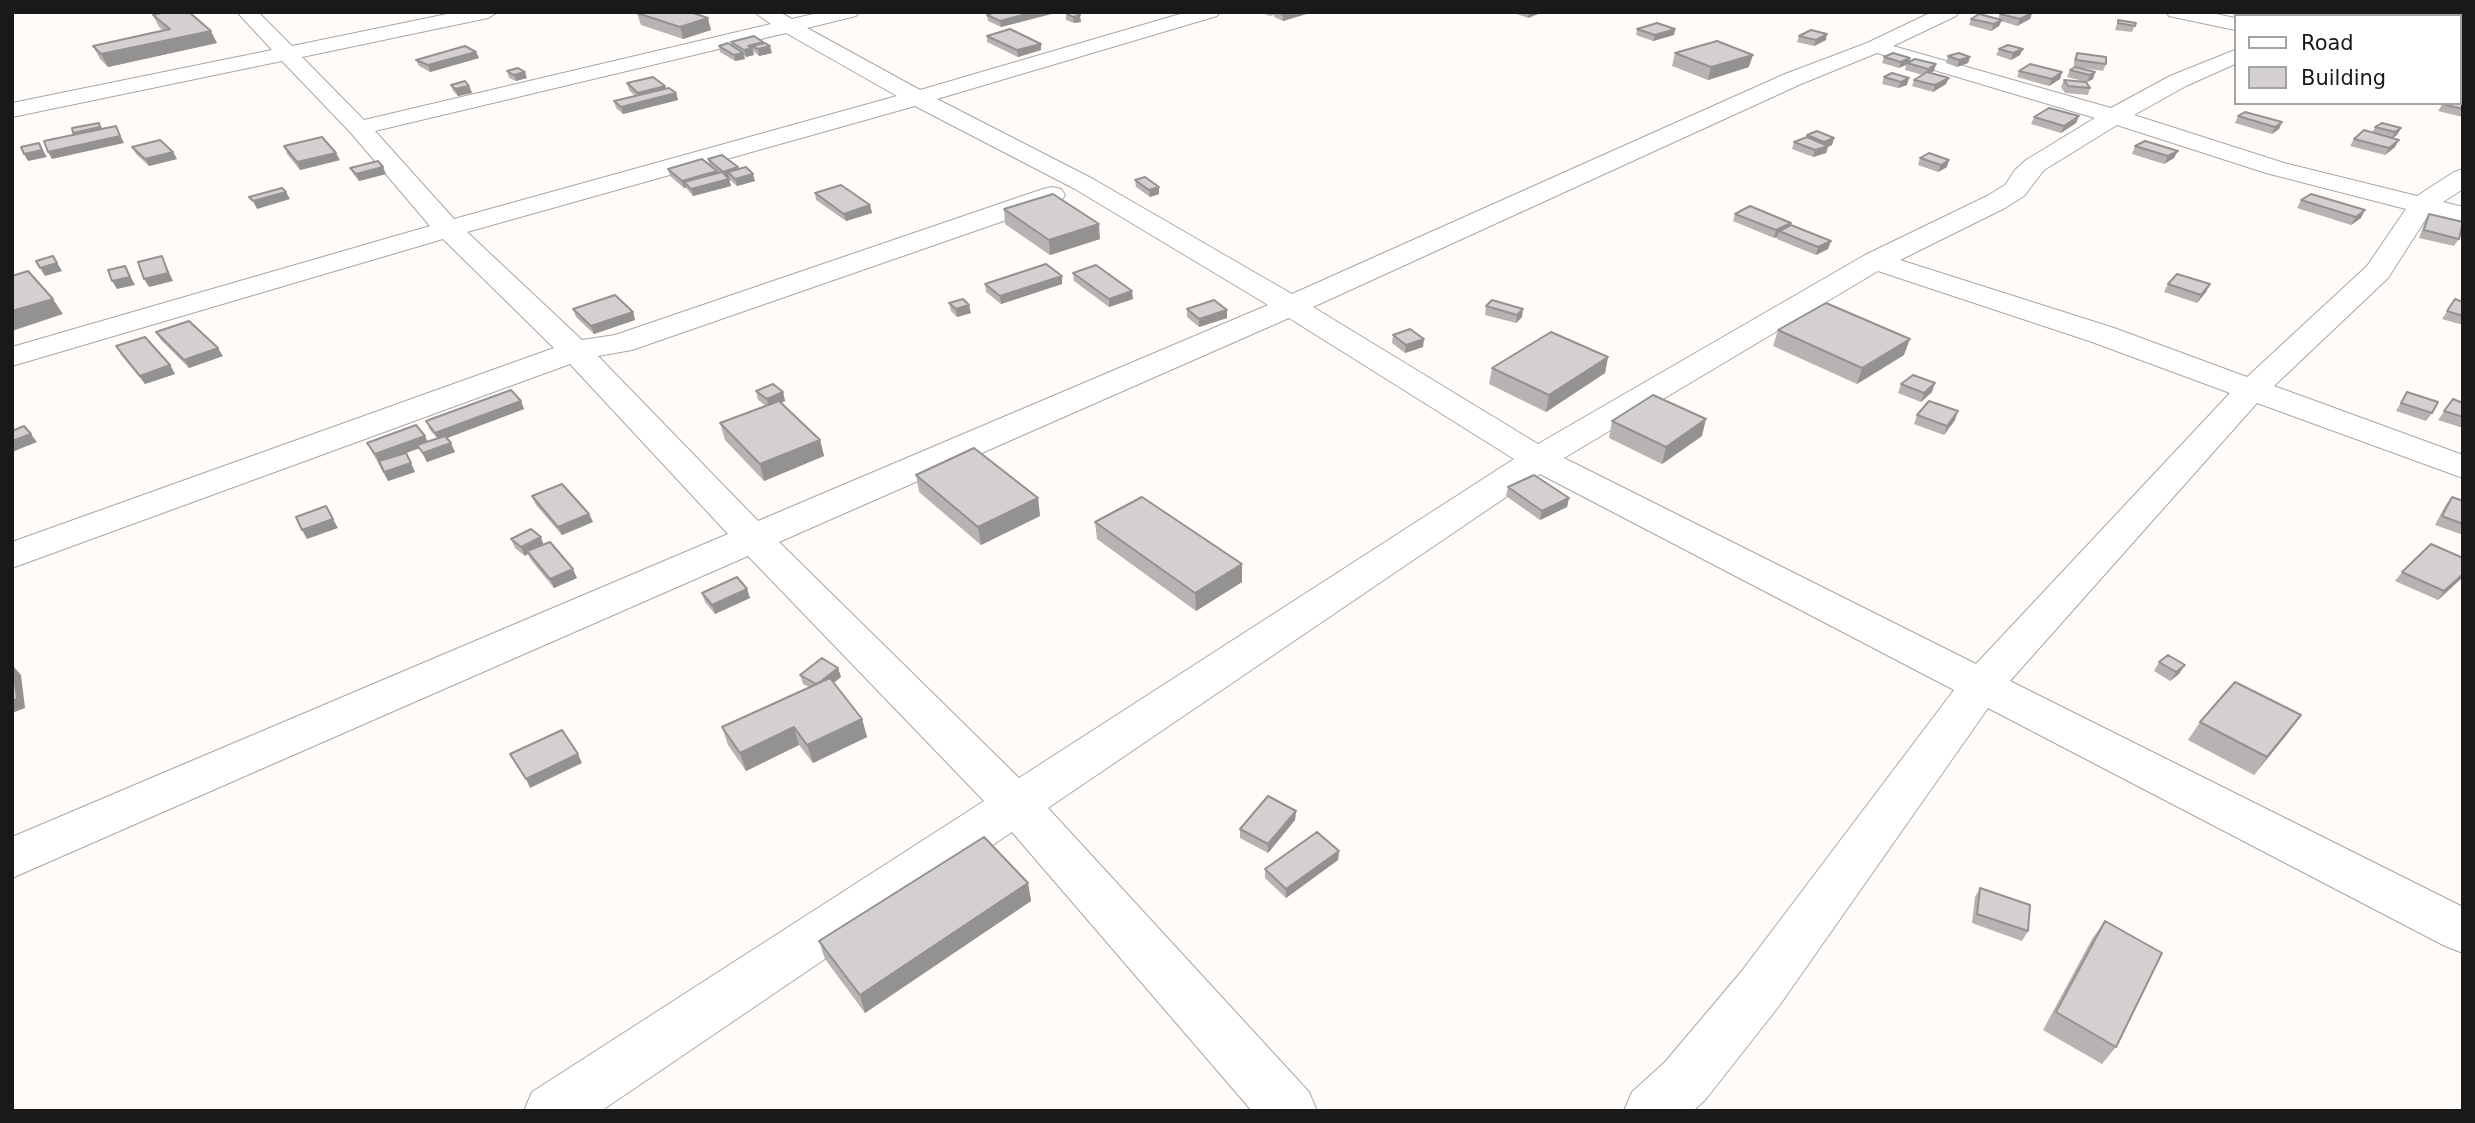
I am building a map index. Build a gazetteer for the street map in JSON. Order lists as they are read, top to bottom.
{
  "legend": ["Road", "Building"]
}
